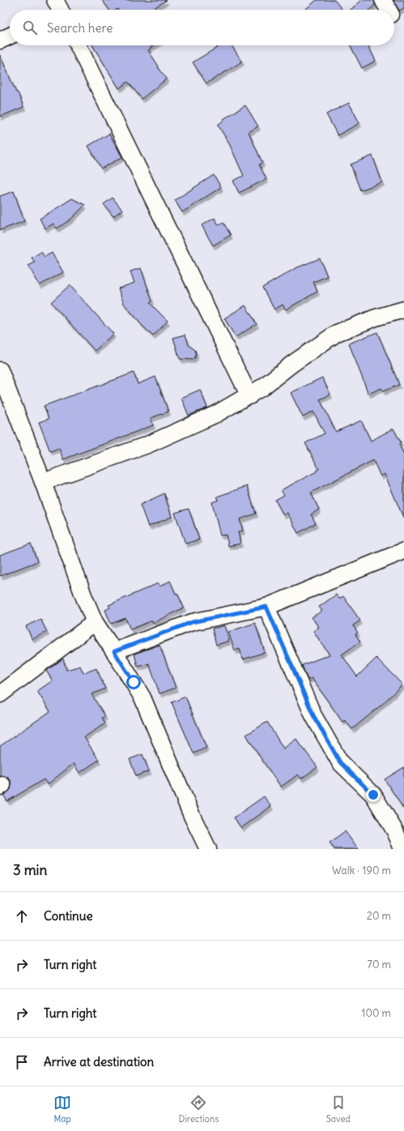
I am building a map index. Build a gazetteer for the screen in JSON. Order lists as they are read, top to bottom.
{
  "page": {
    "search": "Search here",
    "heading": ["3 min", "Walk · 190 m"],
    "list": [
      ["Continue", "20 m"],
      ["Turn right", "70 m"],
      ["Turn right", "100 m"],
      "Arrive at destination"
    ],
    "nav": ["Map", "Directions", "Saved"]
  }
}
